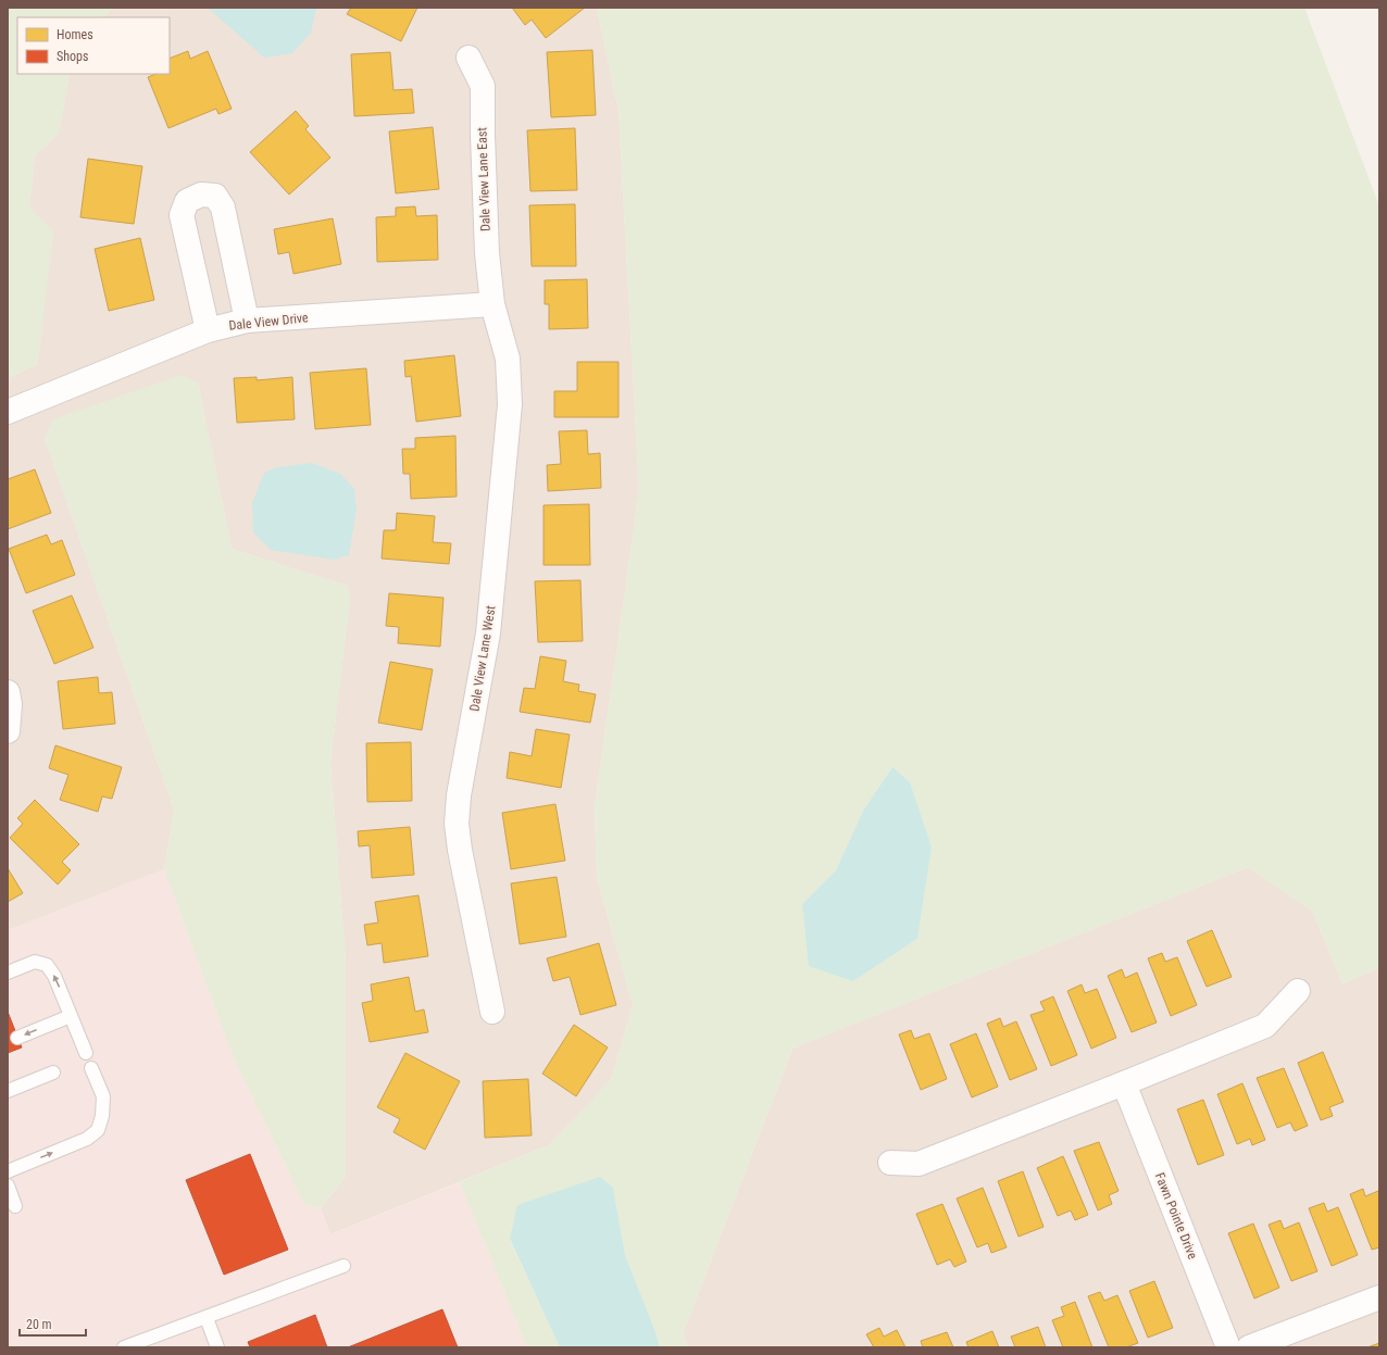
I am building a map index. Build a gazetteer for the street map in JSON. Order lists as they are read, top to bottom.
{
  "streets": {
    "street": [
      "Dale View Lane East",
      "Dale View Drive",
      "Dale View Lane West",
      "Fawn Pointe Drive"
    ]
  },
  "crossings": [
    ["Dale View Lane East", "Dale View Drive"],
    ["Dale View Lane East", "Dale View Lane West"],
    ["Dale View Drive", "Dale View Lane West"]
  ],
  "legend": ["Homes", "Shops"],
  "scale_bar": "20 m"
}
